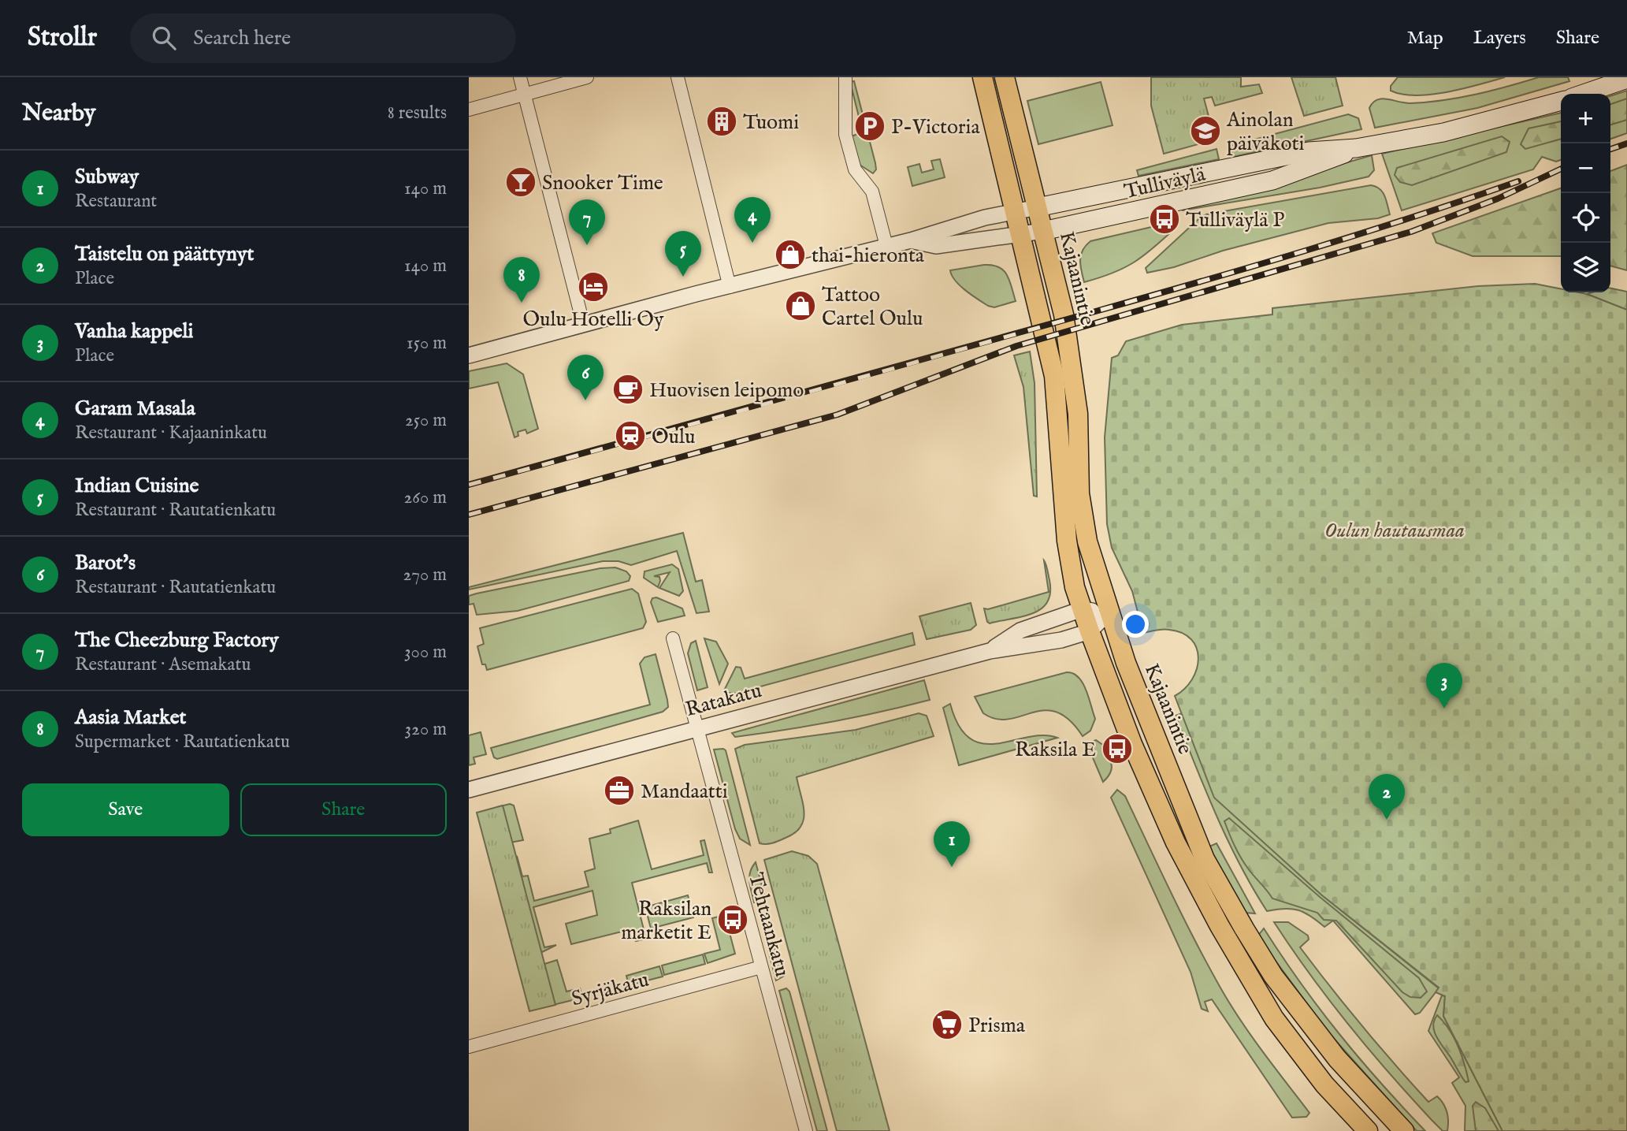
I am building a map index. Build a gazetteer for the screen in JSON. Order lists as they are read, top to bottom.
{
  "streets": {
    "main road": ["Tulliväylä", "Kajaanintie"],
    "street": ["Ratakatu", "Tehtaankatu", "Syrjäkatu"]
  },
  "crossings": [
    ["Tulliväylä", "Kajaanintie"],
    ["Kajaanintie", "Ratakatu"],
    ["Ratakatu", "Tehtaankatu"],
    ["Tehtaankatu", "Syrjäkatu"]
  ],
  "parks": ["Oulun hautausmaa"],
  "places": {
    "building": ["Tuomi"],
    "parking": ["P-Victoria"],
    "school or university": ["Ainolan päiväkoti"],
    "bar": ["Snooker Time"],
    "bus stop": ["Tulliväylä P", "Raksila E", "Raksilan marketit E"],
    "shop": ["thai-hieronta", "Tattoo Cartel Oulu"],
    "hotel": ["Oulu Hotelli Oy"],
    "cafe": ["Huovisen leipomo"],
    "station": ["Oulu"],
    "office": ["Mandaatti"],
    "supermarket": ["Prisma"]
  },
  "page": {
    "header": "Strollr",
    "search": "Search here",
    "nav": ["Map", "Layers", "Share"],
    "heading": ["Nearby", "8 results"],
    "map_buttons": ["+", "−"],
    "list": [
      {
        "mark": "1",
        "name": "Subway",
        "note": "Restaurant",
        "value": "140 m"
      },
      {
        "mark": "2",
        "name": "Taistelu on päättynyt",
        "note": "Place",
        "value": "140 m"
      },
      {
        "mark": "3",
        "name": "Vanha kappeli",
        "note": "Place",
        "value": "150 m"
      },
      {
        "mark": "4",
        "name": "Garam Masala",
        "note": "Restaurant · Kajaaninkatu",
        "value": "250 m"
      },
      {
        "mark": "5",
        "name": "Indian Cuisine",
        "note": "Restaurant · Rautatienkatu",
        "value": "260 m"
      },
      {
        "mark": "6",
        "name": "Barot's",
        "note": "Restaurant · Rautatienkatu",
        "value": "270 m"
      },
      {
        "mark": "7",
        "name": "The Cheezburg Factory",
        "note": "Restaurant · Asemakatu",
        "value": "300 m"
      },
      {
        "mark": "8",
        "name": "Aasia Market",
        "note": "Supermarket · Rautatienkatu",
        "value": "320 m"
      }
    ],
    "pins": [
      "4",
      "7",
      "5",
      "8",
      "6",
      "3",
      "2",
      "1"
    ],
    "buttons": ["Save", "Share"]
  }
}
